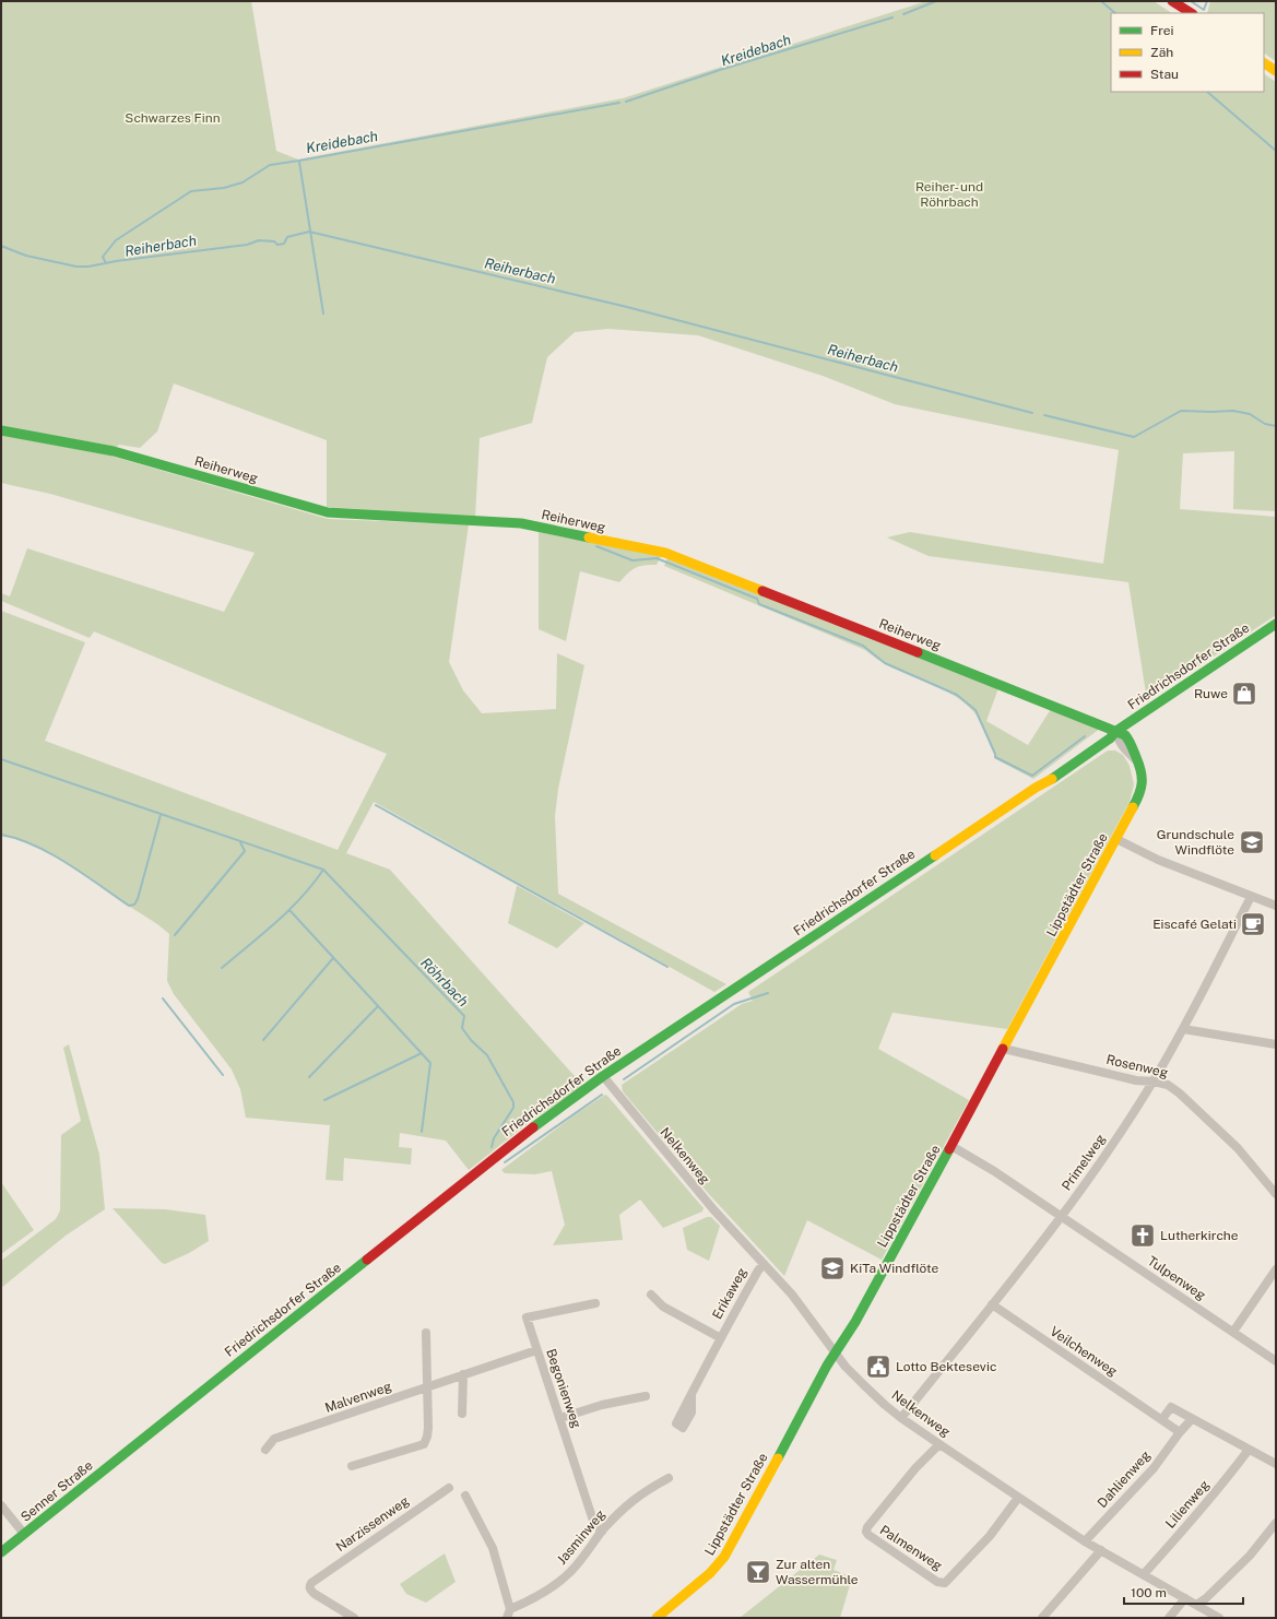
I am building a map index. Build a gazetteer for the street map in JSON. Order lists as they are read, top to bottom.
{
  "streets": {
    "street": [
      "Reiherweg",
      "Friedrichsdorfer Straße",
      "Lippstädter Straße",
      "Rosenweg",
      "Nelkenweg",
      "Primelweg",
      "Tulpenweg",
      "Erikaweg",
      "Veilchenweg",
      "Begonienweg",
      "Malvenweg",
      "Dahlienweg",
      "Senner Straße",
      "Lilienweg",
      "Narzissenweg",
      "Jasminweg",
      "Palmenweg"
    ]
  },
  "crossings": [
    ["Reiherweg", "Friedrichsdorfer Straße"],
    ["Reiherweg", "Lippstädter Straße"],
    ["Friedrichsdorfer Straße", "Lippstädter Straße"],
    ["Friedrichsdorfer Straße", "Nelkenweg"],
    ["Friedrichsdorfer Straße", "Senner Straße"],
    ["Lippstädter Straße", "Rosenweg"],
    ["Lippstädter Straße", "Nelkenweg"],
    ["Lippstädter Straße", "Tulpenweg"],
    ["Rosenweg", "Primelweg"],
    ["Nelkenweg", "Primelweg"],
    ["Nelkenweg", "Erikaweg"],
    ["Nelkenweg", "Dahlienweg"],
    ["Nelkenweg", "Lilienweg"],
    ["Nelkenweg", "Palmenweg"],
    ["Primelweg", "Tulpenweg"],
    ["Primelweg", "Veilchenweg"],
    ["Veilchenweg", "Dahlienweg"],
    ["Begonienweg", "Malvenweg"],
    ["Begonienweg", "Jasminweg"]
  ],
  "water": ["Kreidebach", "Reiherbach", "Röhrbach"],
  "parks": ["Schwarzes Finn", "Reiher- und Röhrbach"],
  "places": {
    "shop": ["Ruwe"],
    "school or university": ["Grundschule Windflöte", "KiTa Windflöte"],
    "cafe": ["Eiscafé Gelati"],
    "church": ["Lutherkirche"],
    "public building": ["Lotto Bektesevic"],
    "bar": ["Zur alten Wassermühle"]
  },
  "legend": ["Frei", "Zäh", "Stau"],
  "scale_bar": "100 m"
}
